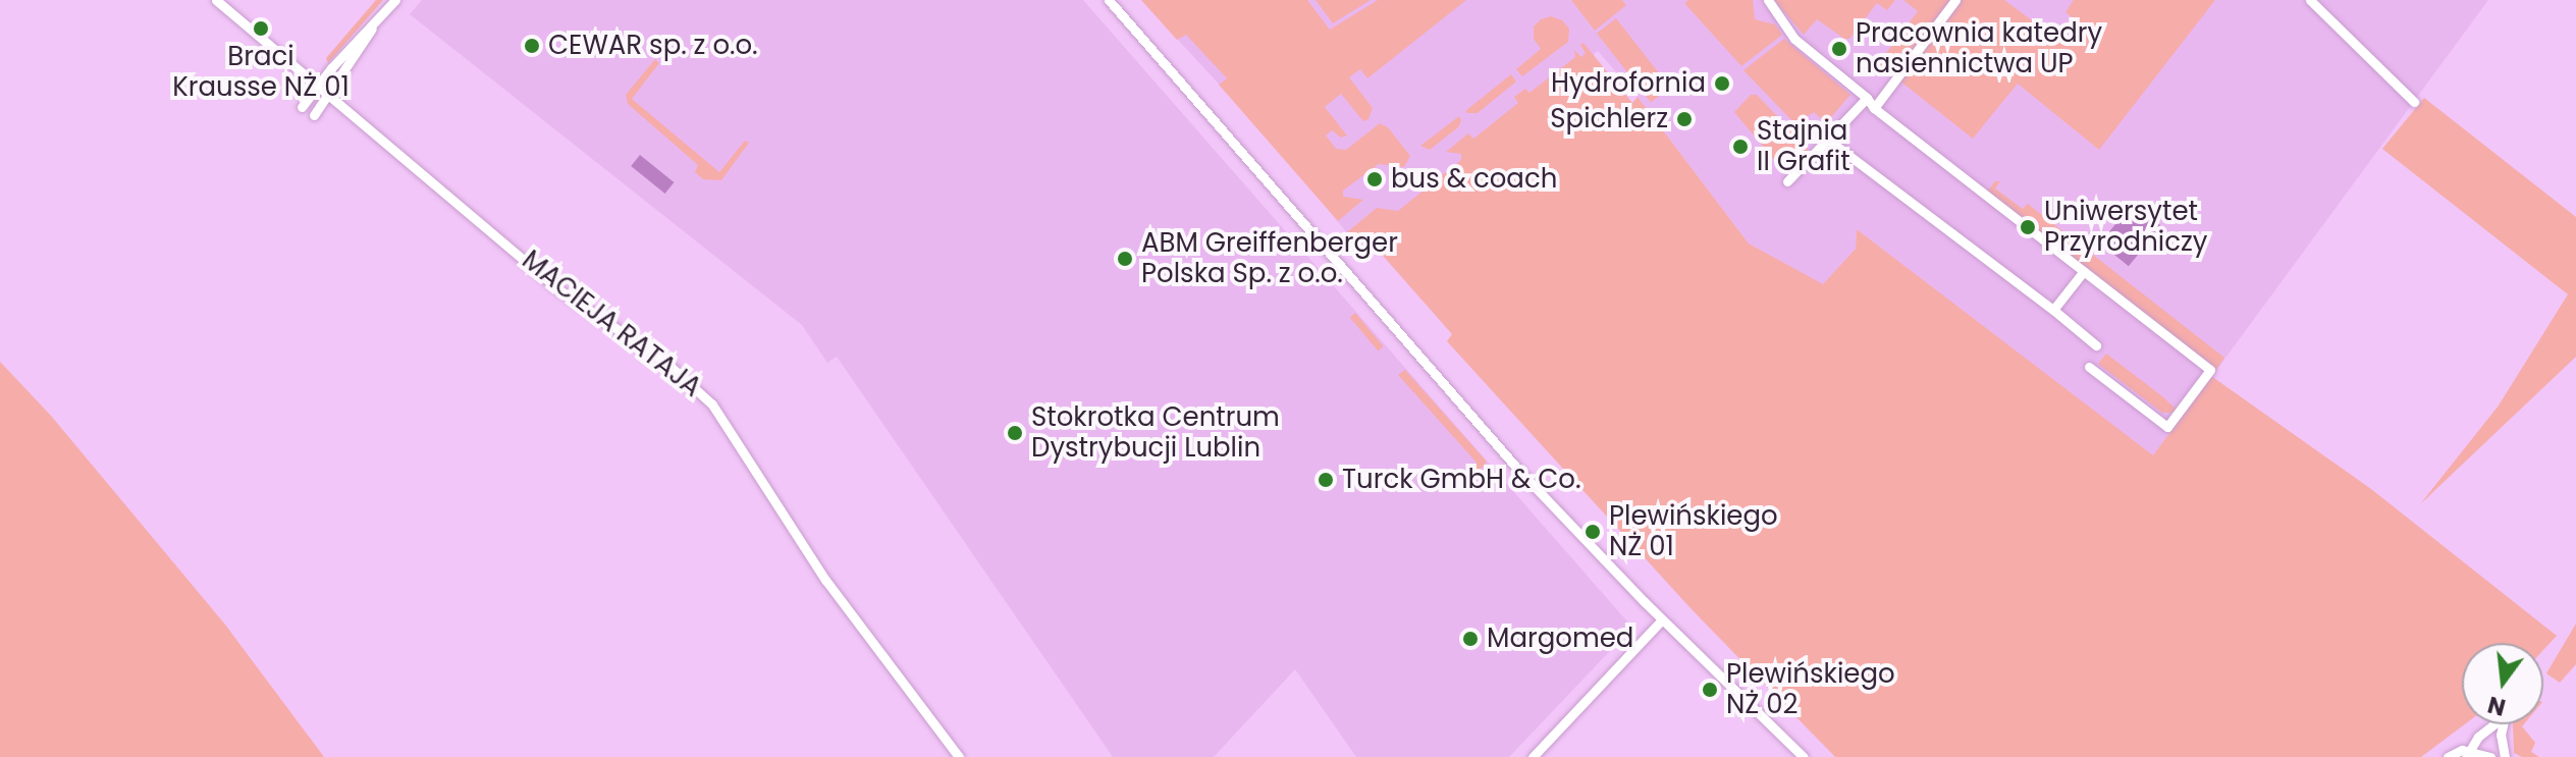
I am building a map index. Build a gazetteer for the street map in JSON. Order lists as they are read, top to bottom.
{
  "streets": {
    "street": ["MACIEJA RATAJA"]
  },
  "places": [
    "Braci Krausse NŻ 01",
    "CEWAR sp. z o.o.",
    "Pracownia katedry nasiennictwa UP",
    "Hydrofornia",
    "Spichlerz",
    "Stajnia II Grafit",
    "bus & coach",
    "Uniwersytet Przyrodniczy",
    "ABM Greiffenberger Polska Sp. z o.o.",
    "Stokrotka Centrum Dystrybucji Lublin",
    "Turck GmbH & Co.",
    "Plewińskiego NŻ 01",
    "Margomed",
    "Plewińskiego NŻ 02"
  ],
  "north": "bottom"
}
